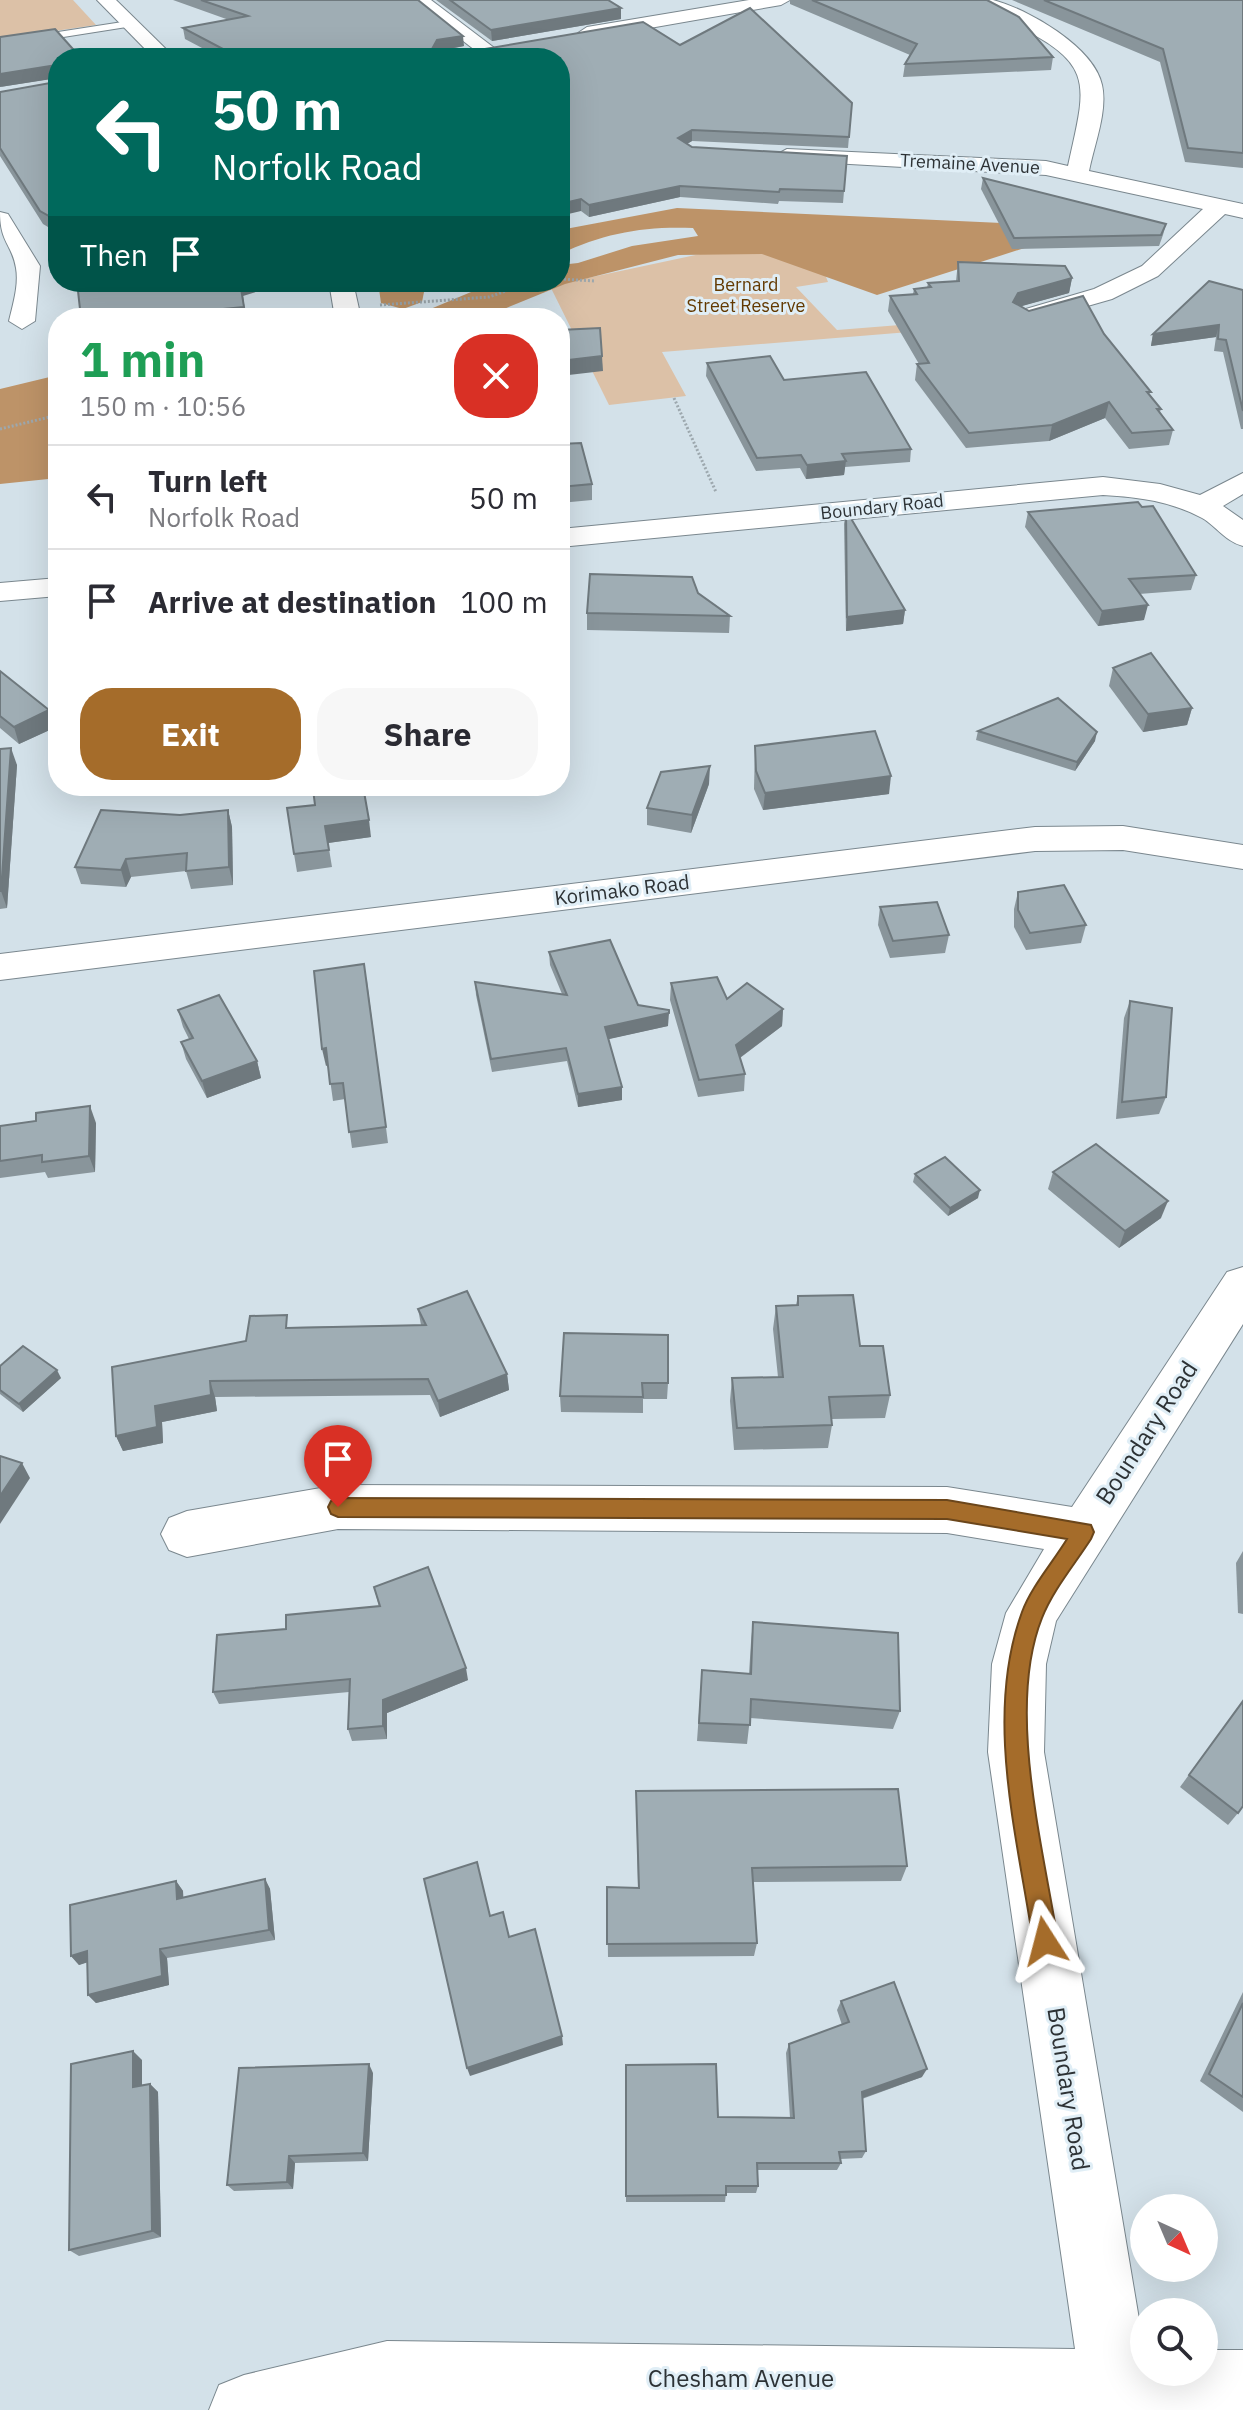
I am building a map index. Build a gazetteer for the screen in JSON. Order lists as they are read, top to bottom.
{
  "streets": {
    "street": [
      "Tremaine Avenue",
      "Boundary Road",
      "Korimako Road",
      "Chesham Avenue"
    ]
  },
  "crossings": [
    ["Boundary Road", "Chesham Avenue"]
  ],
  "parks": ["Bernard Street Reserve"],
  "north": "bottom right",
  "page": {
    "turn": ["50 m", "Norfolk Road"],
    "then": "Then",
    "heading": ["1 min", "150 m · 10:56"],
    "list": [
      {
        "name": "Turn left",
        "note": "Norfolk Road",
        "value": "50 m"
      },
      {
        "name": "Arrive at destination",
        "value": "100 m"
      }
    ],
    "buttons": ["Exit", "Share"]
  }
}
